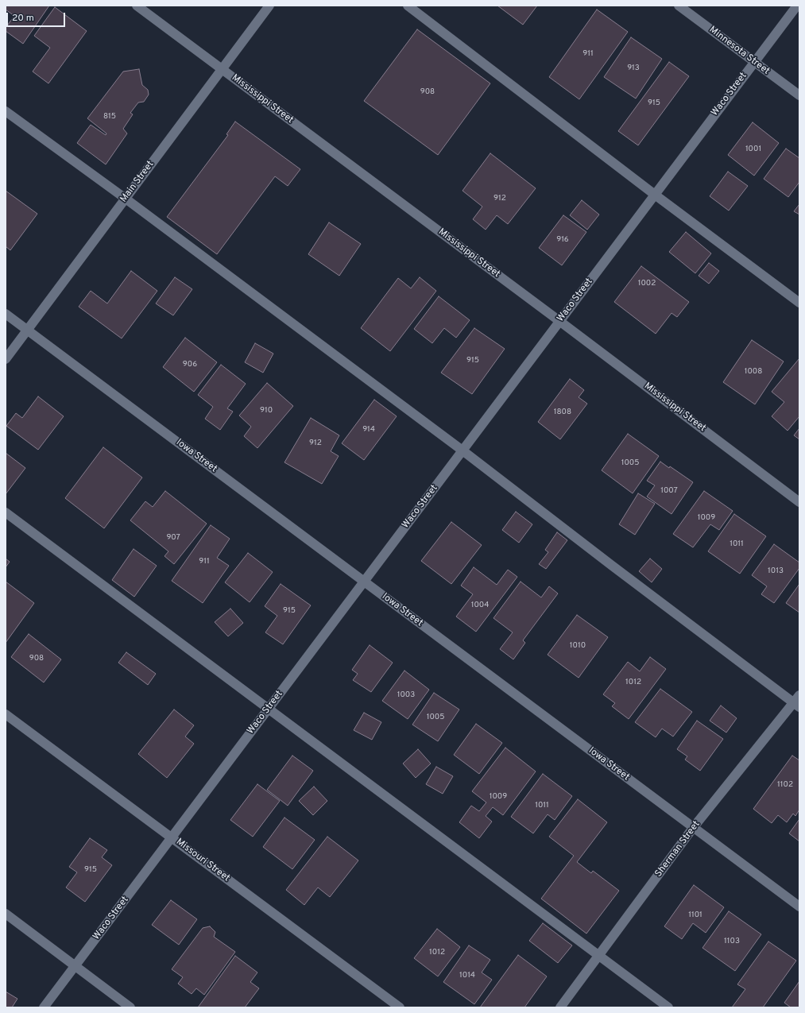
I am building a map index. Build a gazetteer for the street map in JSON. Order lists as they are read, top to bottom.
{
  "streets": {
    "street": [
      "Minnesota Street",
      "Waco Street",
      "Mississippi Street",
      "Main Street",
      "Iowa Street",
      "Sherman Street",
      "Missouri Street"
    ]
  },
  "crossings": [
    ["Minnesota Street", "Waco Street"],
    ["Waco Street", "Mississippi Street"],
    ["Waco Street", "Iowa Street"],
    ["Waco Street", "Missouri Street"],
    ["Mississippi Street", "Main Street"],
    ["Main Street", "Iowa Street"],
    ["Iowa Street", "Sherman Street"]
  ],
  "house_numbers": [
    "911",
    "913",
    "908",
    "915",
    "815",
    "1001",
    "912",
    "916",
    "1002",
    "915",
    "906",
    "1008",
    "910",
    "1808",
    "914",
    "912",
    "1005",
    "1007",
    "1009",
    "907",
    "1011",
    "911",
    "1013",
    "1004",
    "915",
    "1010",
    "908",
    "1012",
    "1003",
    "1005",
    "1102",
    "1009",
    "1011",
    "915",
    "1101",
    "1103",
    "1012",
    "1014"
  ],
  "scale_bar": "20 m"
}
